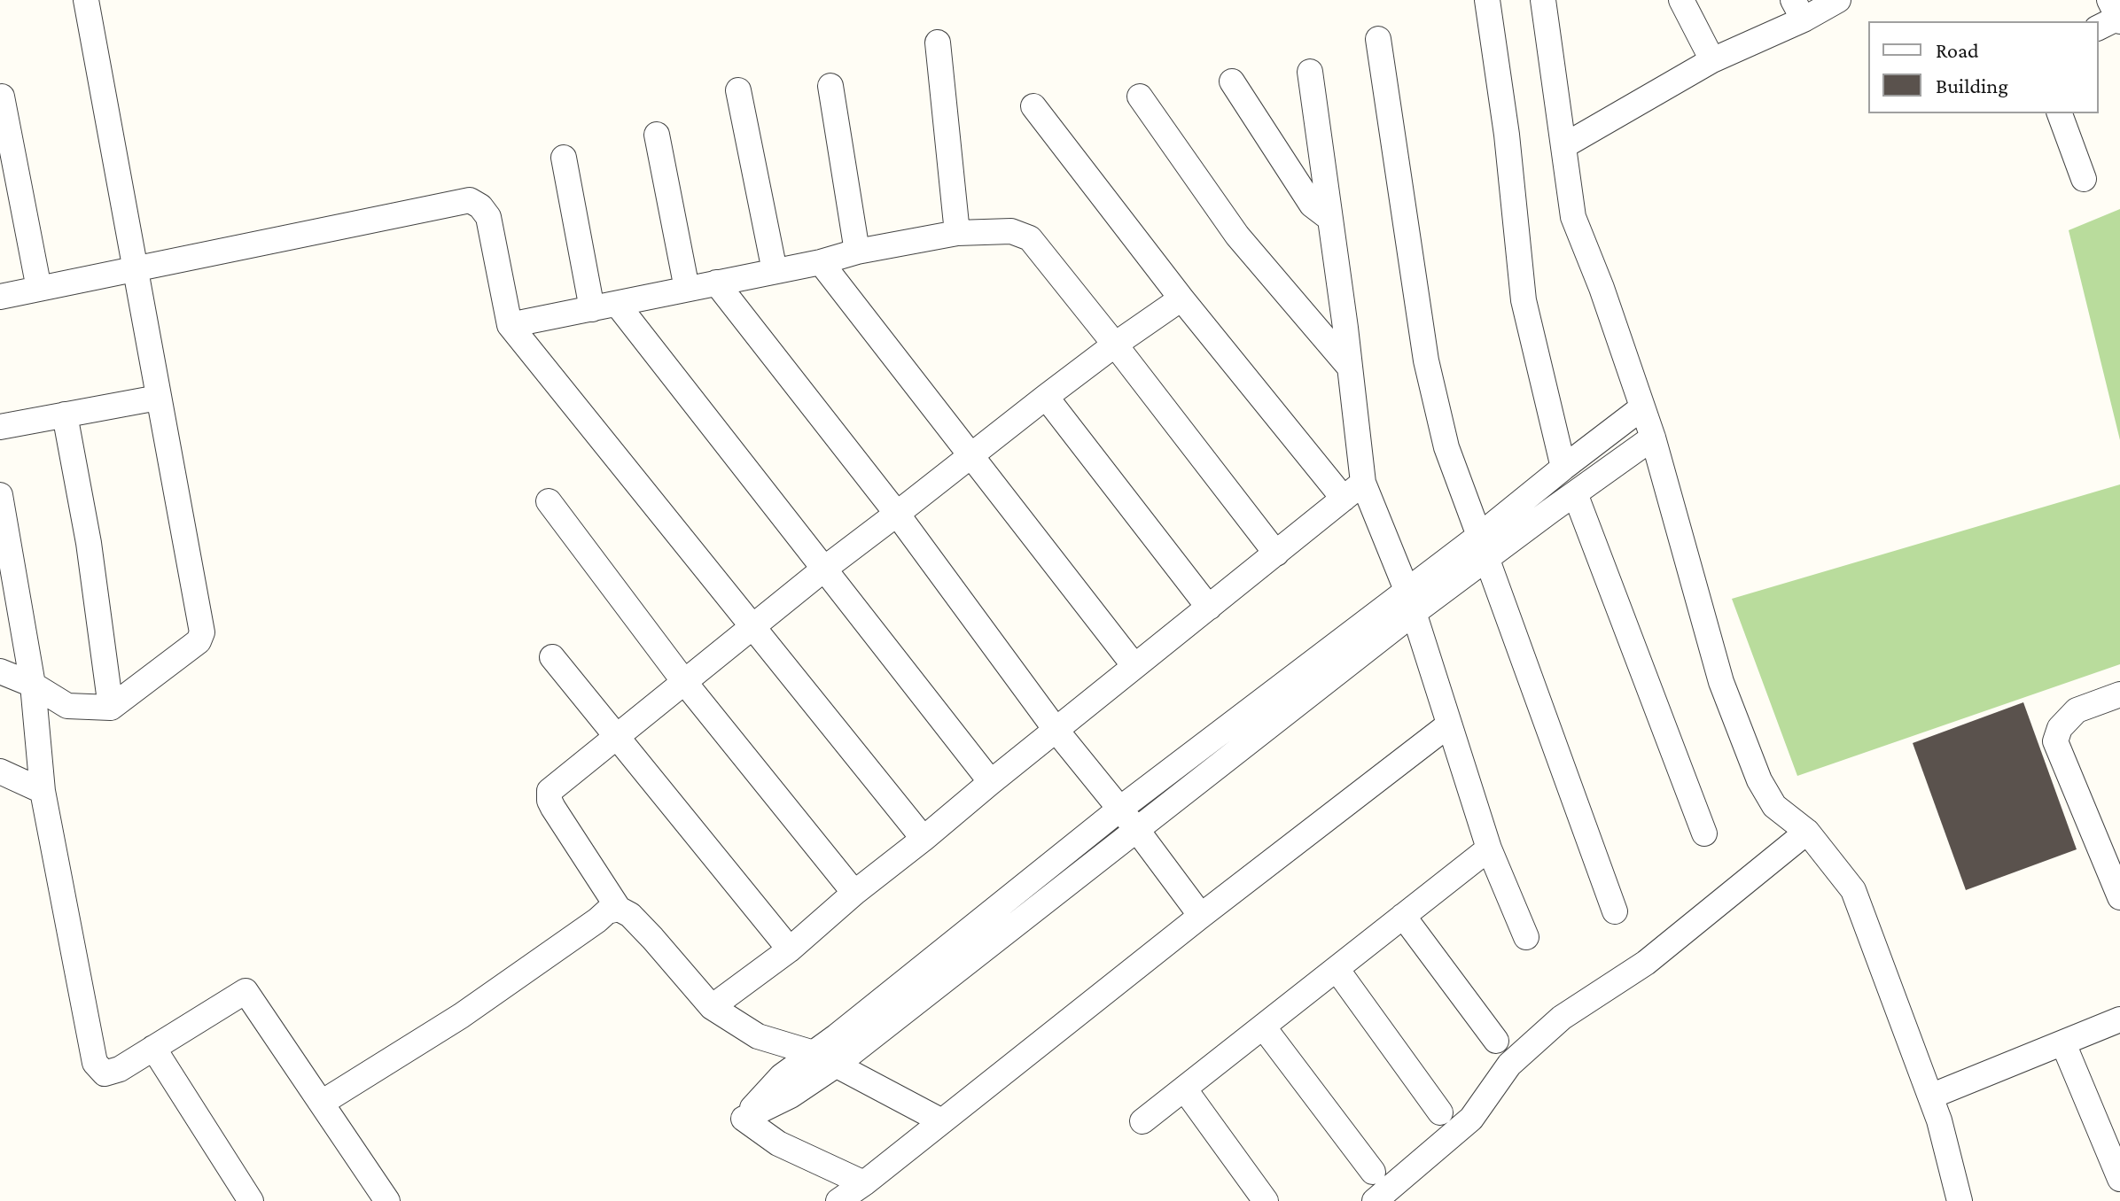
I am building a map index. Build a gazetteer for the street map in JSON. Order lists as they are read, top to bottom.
{
  "legend": ["Road", "Building"]
}
